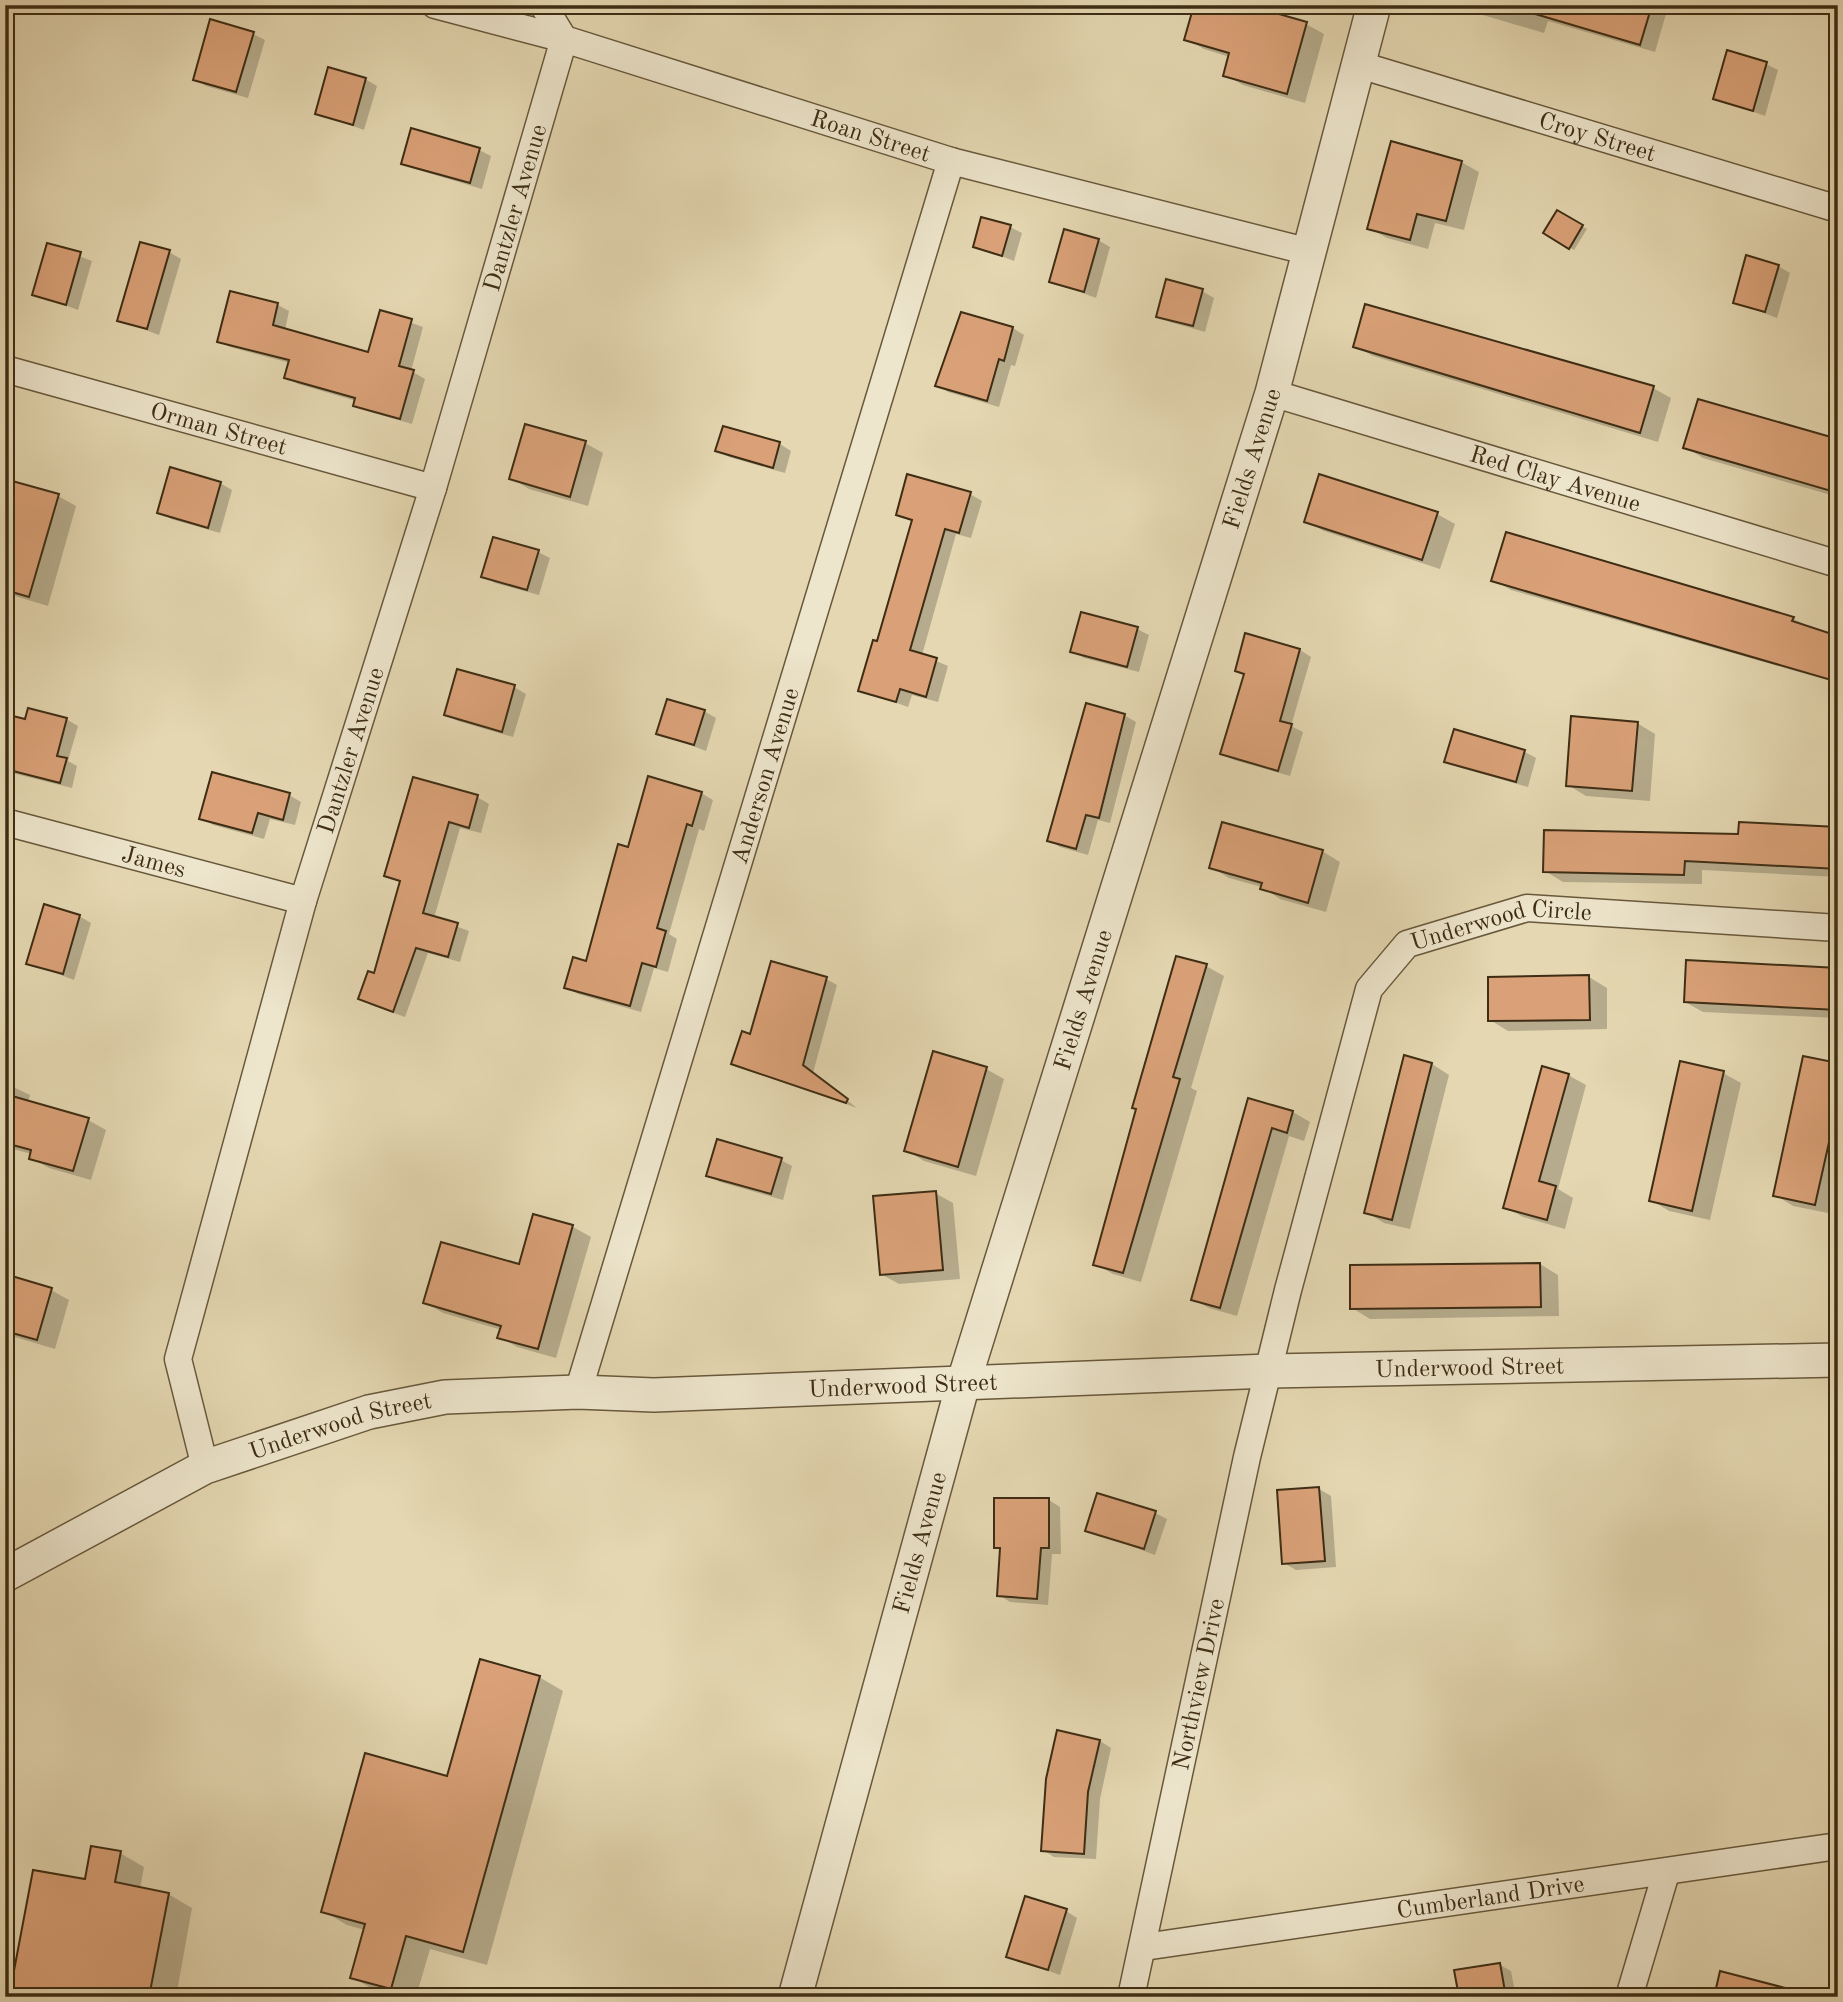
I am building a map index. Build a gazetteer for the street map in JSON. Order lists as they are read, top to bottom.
{
  "streets": {
    "street": [
      "Roan Street",
      "Croy Street",
      "Dantzler Avenue",
      "Orman Street",
      "Fields Avenue",
      "Red Clay Avenue",
      "Anderson Avenue",
      "James",
      "Underwood Circle",
      "Underwood Street",
      "Northview Drive",
      "Cumberland Drive"
    ]
  },
  "crossings": [
    ["Roan Street", "Dantzler Avenue"],
    ["Roan Street", "Fields Avenue"],
    ["Roan Street", "Anderson Avenue"],
    ["Croy Street", "Fields Avenue"],
    ["Dantzler Avenue", "Orman Street"],
    ["Dantzler Avenue", "James"],
    ["Dantzler Avenue", "Underwood Street"],
    ["Fields Avenue", "Red Clay Avenue"],
    ["Fields Avenue", "Underwood Street"],
    ["Anderson Avenue", "Underwood Street"],
    ["Underwood Circle", "Underwood Street"],
    ["Underwood Circle", "Northview Drive"],
    ["Underwood Street", "Northview Drive"],
    ["Northview Drive", "Cumberland Drive"]
  ]
}
